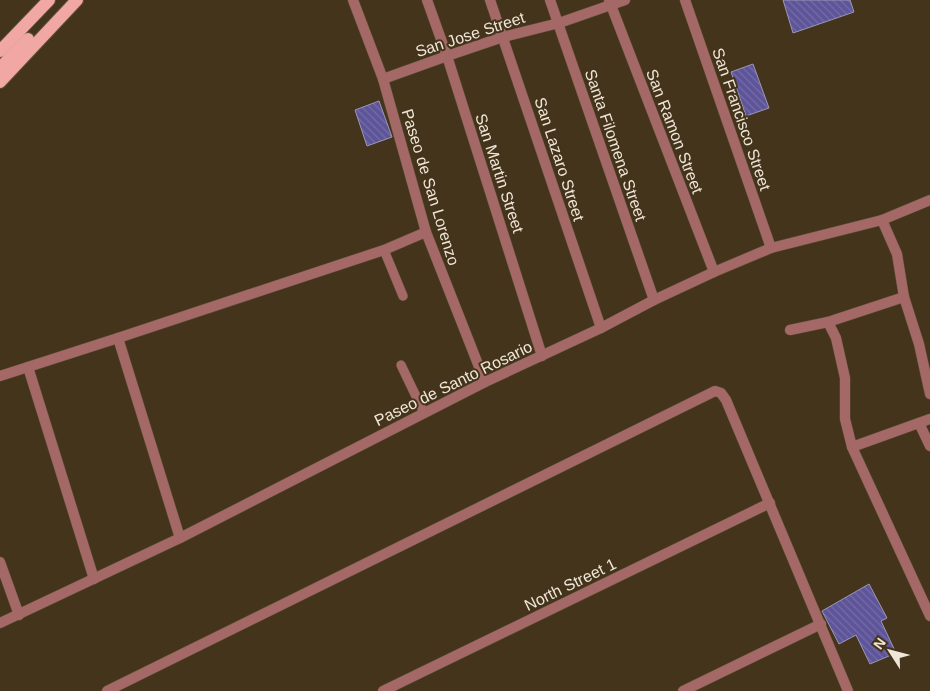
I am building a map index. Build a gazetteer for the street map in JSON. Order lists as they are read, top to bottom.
{
  "streets": {
    "street": [
      "San Jose Street",
      "San Francisco Street",
      "San Ramon Street",
      "Santa Filomena Street",
      "San Lazaro Street",
      "San Martin Street",
      "Paseo de San Lorenzo",
      "Paseo de Santo Rosario",
      "North Street 1"
    ]
  },
  "crossings": [
    ["San Jose Street", "San Ramon Street"],
    ["San Jose Street", "Santa Filomena Street"],
    ["San Jose Street", "San Lazaro Street"],
    ["San Jose Street", "San Martin Street"],
    ["San Jose Street", "Paseo de San Lorenzo"],
    ["San Francisco Street", "Paseo de Santo Rosario"],
    ["San Ramon Street", "Paseo de Santo Rosario"],
    ["Santa Filomena Street", "Paseo de Santo Rosario"],
    ["San Lazaro Street", "Paseo de Santo Rosario"],
    ["San Martin Street", "Paseo de Santo Rosario"],
    ["Paseo de San Lorenzo", "Paseo de Santo Rosario"]
  ],
  "north": "top left"
}
